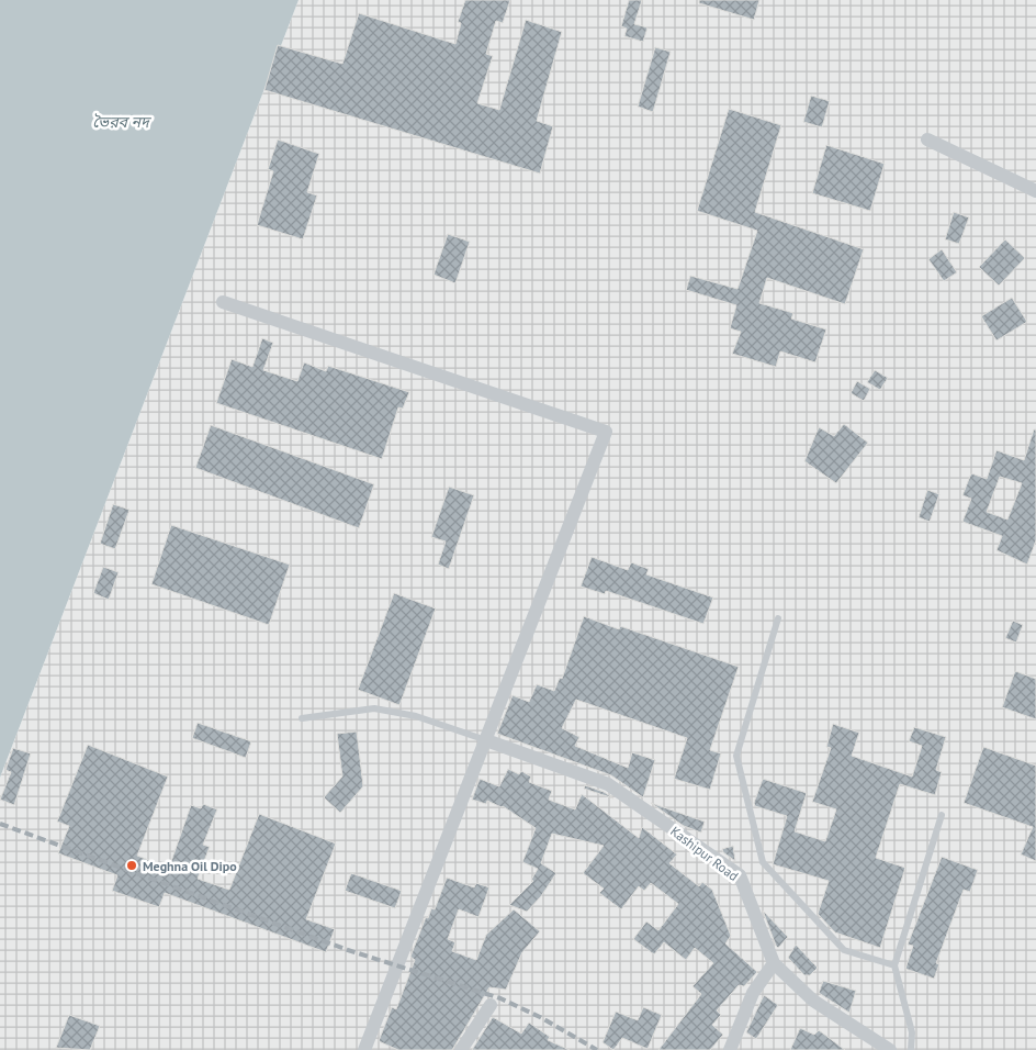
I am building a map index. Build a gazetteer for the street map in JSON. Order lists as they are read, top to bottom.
{
  "streets": {
    "street": ["Kashipur Road"]
  },
  "water": ["ভৈরব নদ"],
  "places": ["Meghna Oil Dipo"]
}
